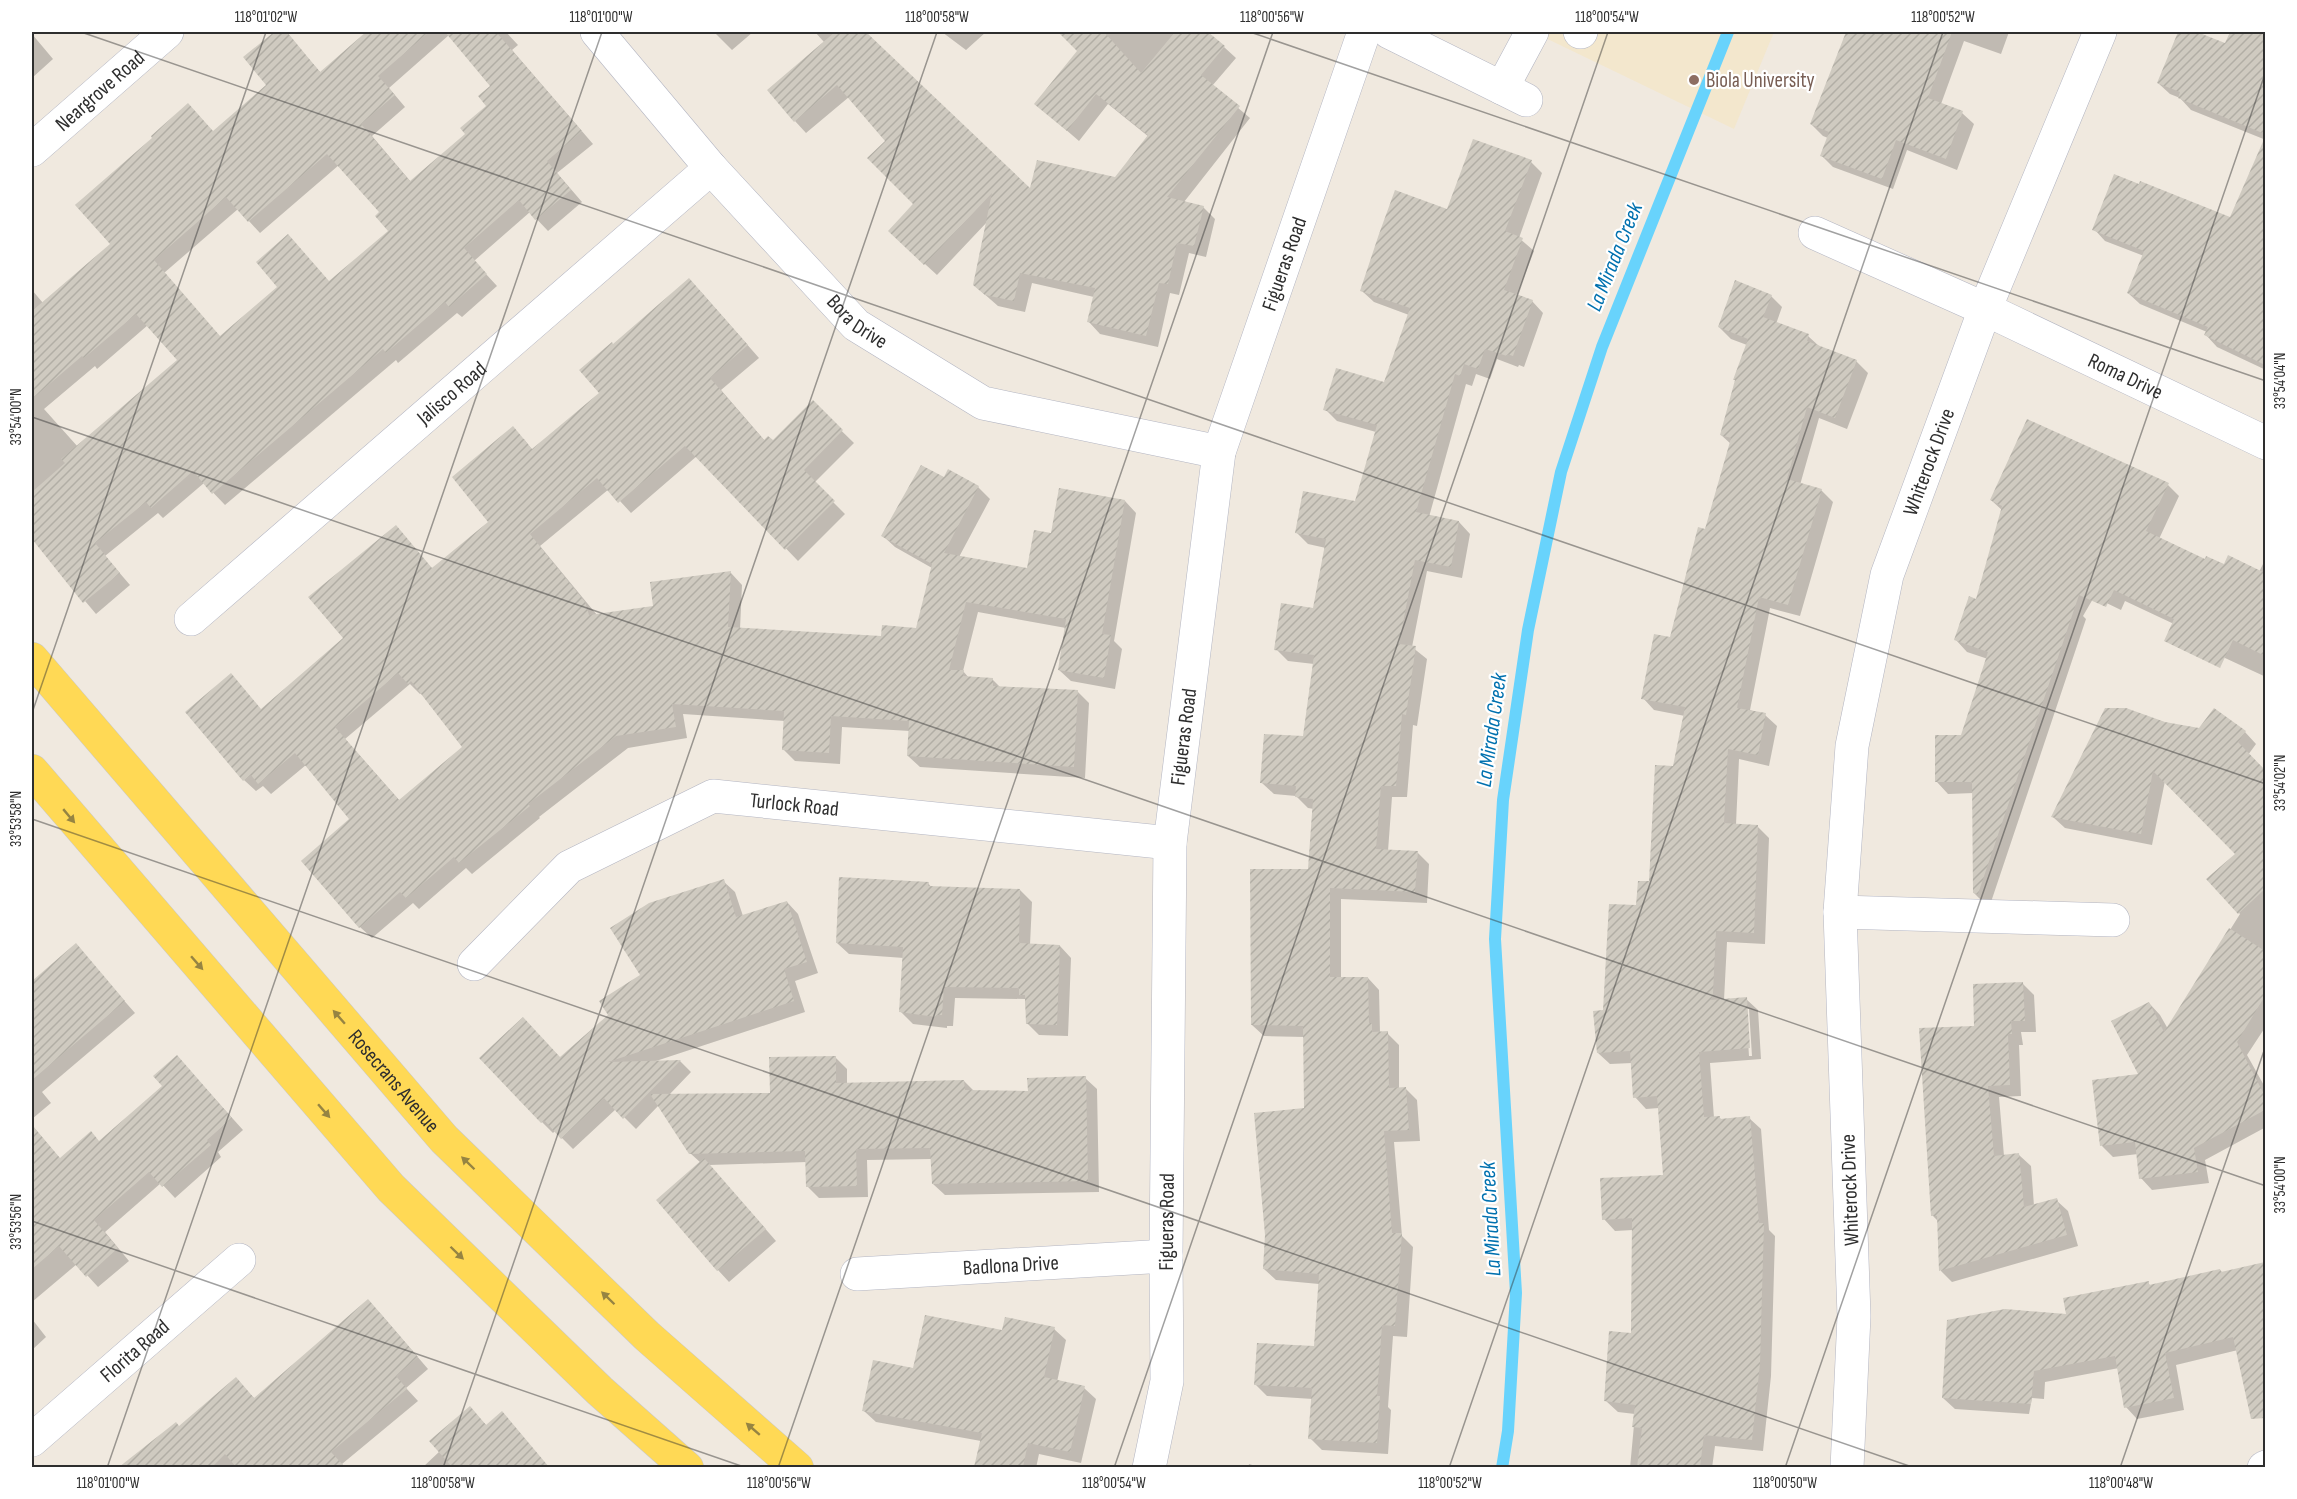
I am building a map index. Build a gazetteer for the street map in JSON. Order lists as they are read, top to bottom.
{
  "streets": {
    "main road": ["Rosecrans Avenue"],
    "street": [
      "Neargrove Road",
      "Figueras Road",
      "Bora Drive",
      "Roma Drive",
      "Jalisco Road",
      "Whiterock Drive",
      "Turlock Road",
      "Badlona Drive",
      "Florita Road"
    ]
  },
  "crossings": [
    ["Figueras Road", "Bora Drive"],
    ["Figueras Road", "Turlock Road"],
    ["Figueras Road", "Badlona Drive"],
    ["Bora Drive", "Jalisco Road"],
    ["Roma Drive", "Whiterock Drive"]
  ],
  "water": ["La Mirada Creek"],
  "places": ["Biola University"],
  "coordinates": [
    "118°01'02\"W",
    "118°01'00\"W",
    "118°00'58\"W",
    "118°00'56\"W",
    "118°00'54\"W",
    "118°00'52\"W",
    "33°54'04\"N",
    "33°54'00\"N",
    "33°54'02\"N",
    "33°53'58\"N",
    "33°53'56\"N",
    "118°00'50\"W",
    "118°00'48\"W"
  ]
}
